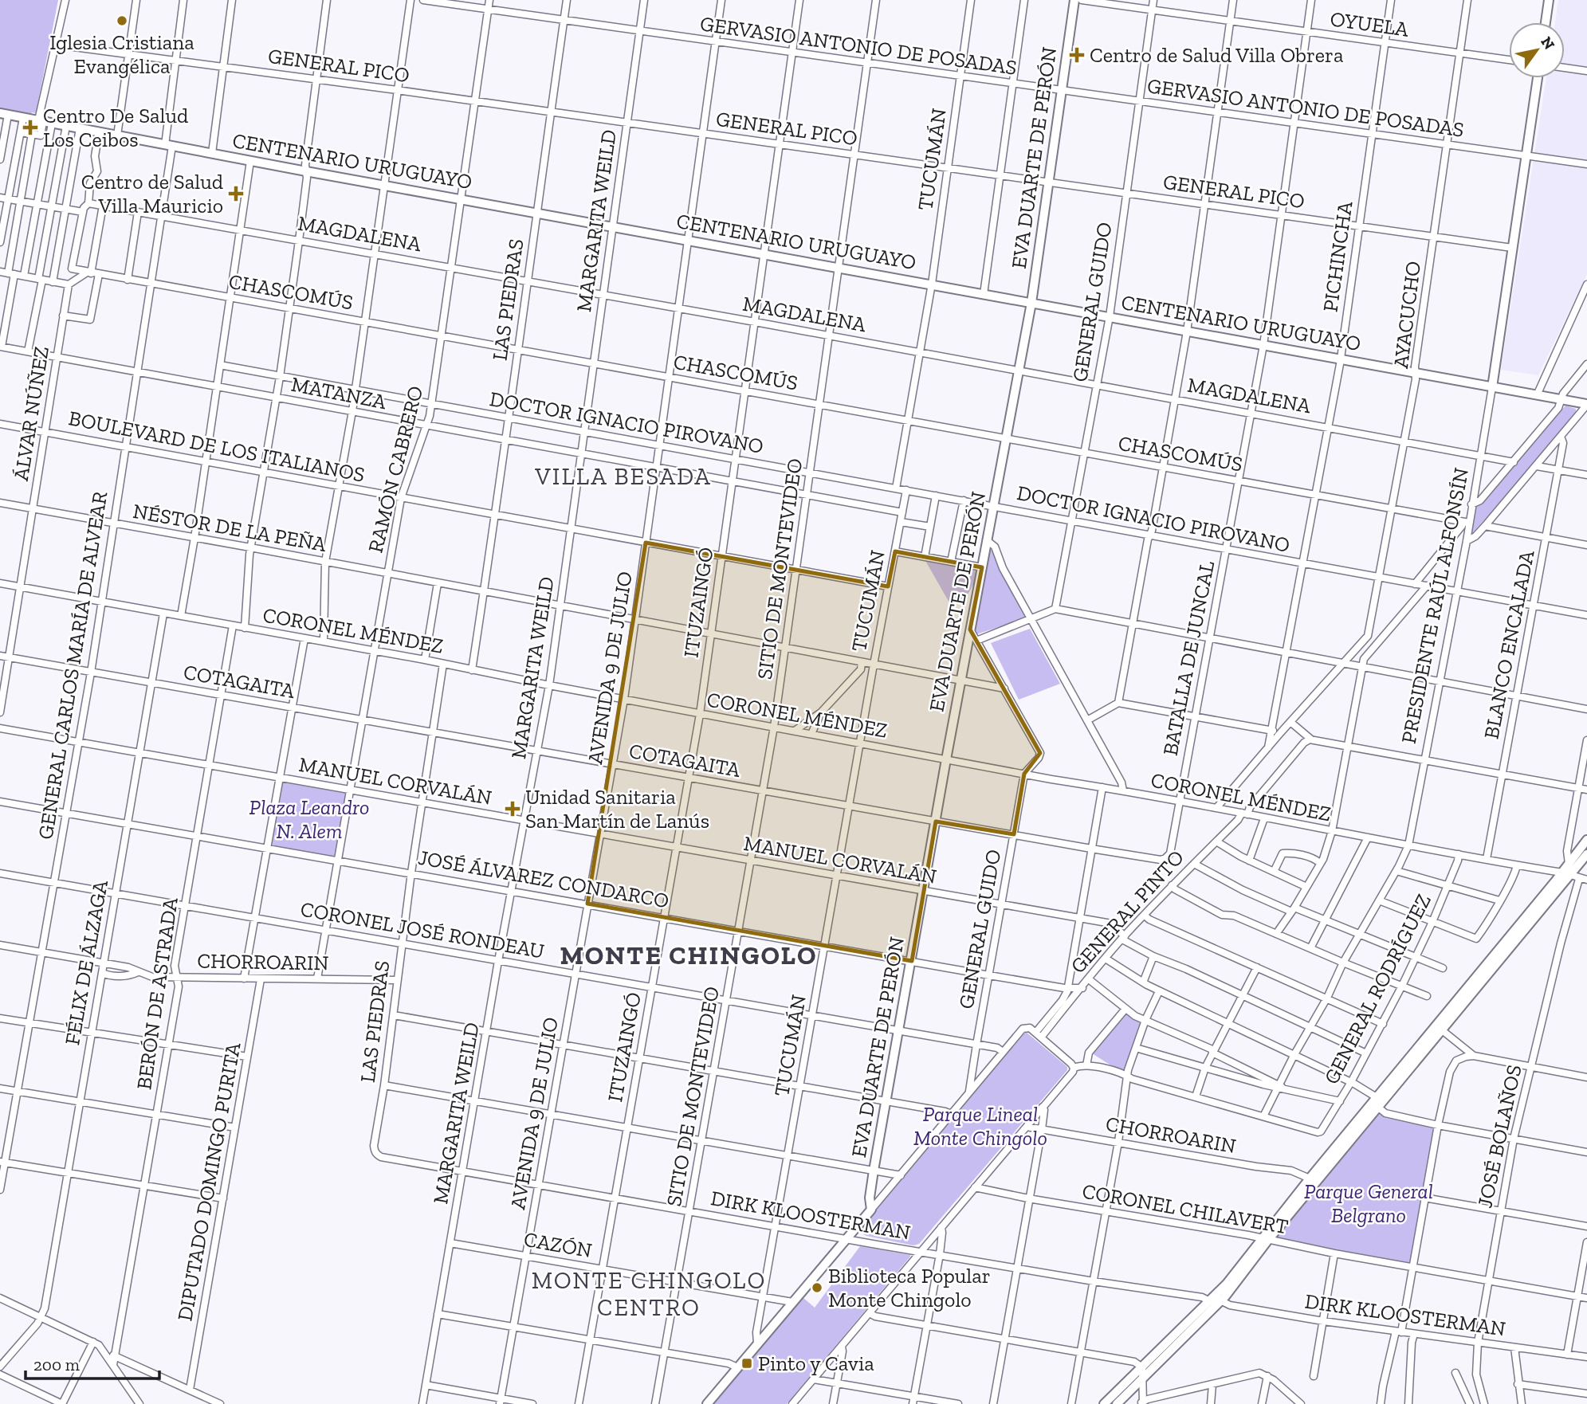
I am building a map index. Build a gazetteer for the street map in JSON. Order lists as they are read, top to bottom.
{
  "streets": {
    "main road": ["EVA DUARTE DE PERÓN", "CENTENARIO URUGUAYO", "PRESIDENTE RAÚL ALFONSÍN"],
    "street": [
      "OYUELA",
      "GERVASIO ANTONIO DE POSADAS",
      "GENERAL PICO",
      "TUCUMÁN",
      "MARGARITA WEILD",
      "MAGDALENA",
      "PICHINCHA",
      "CHASCOMÚS",
      "LAS PIEDRAS",
      "GENERAL GUIDO",
      "AYACUCHO",
      "MATANZA",
      "ÁLVAR NÚÑEZ",
      "DOCTOR IGNACIO PIROVANO",
      "BOULEVARD DE LOS ITALIANOS",
      "RAMÓN CABRERO",
      "NÉSTOR DE LA PEÑA",
      "SITIO DE MONTEVIDEO",
      "ITUZAINGÓ",
      "CORONEL MÉNDEZ",
      "BLANCO ENCALADA",
      "BATALLA DE JUNCAL",
      "GENERAL CARLOS MARÍA DE ALVEAR",
      "AVENIDA 9 DE JULIO",
      "COTAGAITA",
      "MANUEL CORVALÁN",
      "JOSÉ ÁLVAREZ CONDARCO",
      "GENERAL PINTO",
      "CORONEL JOSÉ RONDEAU",
      "CHORROARIN",
      "FÉLIX DE ÁLZAGA",
      "GENERAL RODRÍGUEZ",
      "BERÓN DE ASTRADA",
      "JOSÉ BOLAÑOS",
      "DIPUTADO DOMINGO PURITA",
      "CORONEL CHILAVERT",
      "DIRK KLOOSTERMAN",
      "CAZÓN"
    ]
  },
  "crossings": [
    ["OYUELA", "PICHINCHA"],
    ["OYUELA", "GENERAL GUIDO"],
    ["OYUELA", "AYACUCHO"],
    ["OYUELA", "BATALLA DE JUNCAL"],
    ["GERVASIO ANTONIO DE POSADAS", "EVA DUARTE DE PERÓN"],
    ["GERVASIO ANTONIO DE POSADAS", "TUCUMÁN"],
    ["GERVASIO ANTONIO DE POSADAS", "MARGARITA WEILD"],
    ["GERVASIO ANTONIO DE POSADAS", "PICHINCHA"],
    ["GERVASIO ANTONIO DE POSADAS", "LAS PIEDRAS"],
    ["GERVASIO ANTONIO DE POSADAS", "GENERAL GUIDO"],
    ["GERVASIO ANTONIO DE POSADAS", "AYACUCHO"],
    ["GERVASIO ANTONIO DE POSADAS", "RAMÓN CABRERO"],
    ["GERVASIO ANTONIO DE POSADAS", "SITIO DE MONTEVIDEO"],
    ["GERVASIO ANTONIO DE POSADAS", "ITUZAINGÓ"],
    ["GERVASIO ANTONIO DE POSADAS", "PRESIDENTE RAÚL ALFONSÍN"],
    ["GERVASIO ANTONIO DE POSADAS", "BATALLA DE JUNCAL"],
    ["GERVASIO ANTONIO DE POSADAS", "AVENIDA 9 DE JULIO"],
    ["GENERAL PICO", "EVA DUARTE DE PERÓN"],
    ["GENERAL PICO", "TUCUMÁN"],
    ["GENERAL PICO", "MARGARITA WEILD"],
    ["GENERAL PICO", "PICHINCHA"],
    ["GENERAL PICO", "LAS PIEDRAS"],
    ["GENERAL PICO", "GENERAL GUIDO"],
    ["GENERAL PICO", "AYACUCHO"],
    ["GENERAL PICO", "RAMÓN CABRERO"],
    ["GENERAL PICO", "SITIO DE MONTEVIDEO"],
    ["GENERAL PICO", "ITUZAINGÓ"],
    ["GENERAL PICO", "PRESIDENTE RAÚL ALFONSÍN"],
    ["GENERAL PICO", "BATALLA DE JUNCAL"],
    ["GENERAL PICO", "GENERAL CARLOS MARÍA DE ALVEAR"],
    ["GENERAL PICO", "AVENIDA 9 DE JULIO"],
    ["EVA DUARTE DE PERÓN", "CENTENARIO URUGUAYO"],
    ["EVA DUARTE DE PERÓN", "MAGDALENA"],
    ["EVA DUARTE DE PERÓN", "CHASCOMÚS"],
    ["EVA DUARTE DE PERÓN", "DOCTOR IGNACIO PIROVANO"],
    ["EVA DUARTE DE PERÓN", "NÉSTOR DE LA PEÑA"],
    ["EVA DUARTE DE PERÓN", "CORONEL MÉNDEZ"],
    ["EVA DUARTE DE PERÓN", "COTAGAITA"],
    ["EVA DUARTE DE PERÓN", "MANUEL CORVALÁN"],
    ["EVA DUARTE DE PERÓN", "JOSÉ ÁLVAREZ CONDARCO"],
    ["EVA DUARTE DE PERÓN", "CORONEL JOSÉ RONDEAU"],
    ["TUCUMÁN", "CENTENARIO URUGUAYO"],
    ["TUCUMÁN", "MAGDALENA"],
    ["TUCUMÁN", "CHASCOMÚS"],
    ["TUCUMÁN", "MATANZA"],
    ["TUCUMÁN", "DOCTOR IGNACIO PIROVANO"],
    ["TUCUMÁN", "BOULEVARD DE LOS ITALIANOS"],
    ["TUCUMÁN", "NÉSTOR DE LA PEÑA"],
    ["TUCUMÁN", "CORONEL MÉNDEZ"],
    ["TUCUMÁN", "COTAGAITA"],
    ["TUCUMÁN", "MANUEL CORVALÁN"],
    ["TUCUMÁN", "JOSÉ ÁLVAREZ CONDARCO"],
    ["TUCUMÁN", "CORONEL JOSÉ RONDEAU"],
    ["TUCUMÁN", "DIRK KLOOSTERMAN"],
    ["TUCUMÁN", "CAZÓN"],
    ["CENTENARIO URUGUAYO", "MARGARITA WEILD"],
    ["CENTENARIO URUGUAYO", "PICHINCHA"],
    ["CENTENARIO URUGUAYO", "LAS PIEDRAS"],
    ["CENTENARIO URUGUAYO", "GENERAL GUIDO"],
    ["CENTENARIO URUGUAYO", "AYACUCHO"],
    ["CENTENARIO URUGUAYO", "RAMÓN CABRERO"],
    ["CENTENARIO URUGUAYO", "SITIO DE MONTEVIDEO"],
    ["CENTENARIO URUGUAYO", "ITUZAINGÓ"],
    ["CENTENARIO URUGUAYO", "PRESIDENTE RAÚL ALFONSÍN"],
    ["CENTENARIO URUGUAYO", "BATALLA DE JUNCAL"],
    ["CENTENARIO URUGUAYO", "GENERAL CARLOS MARÍA DE ALVEAR"],
    ["CENTENARIO URUGUAYO", "AVENIDA 9 DE JULIO"],
    ["MARGARITA WEILD", "MAGDALENA"],
    ["MARGARITA WEILD", "CHASCOMÚS"],
    ["MARGARITA WEILD", "MATANZA"],
    ["MARGARITA WEILD", "DOCTOR IGNACIO PIROVANO"],
    ["MARGARITA WEILD", "BOULEVARD DE LOS ITALIANOS"],
    ["MARGARITA WEILD", "NÉSTOR DE LA PEÑA"],
    ["MARGARITA WEILD", "CORONEL MÉNDEZ"],
    ["MARGARITA WEILD", "COTAGAITA"],
    ["MARGARITA WEILD", "MANUEL CORVALÁN"],
    ["MARGARITA WEILD", "JOSÉ ÁLVAREZ CONDARCO"],
    ["MARGARITA WEILD", "CORONEL JOSÉ RONDEAU"],
    ["MARGARITA WEILD", "DIRK KLOOSTERMAN"],
    ["MARGARITA WEILD", "CAZÓN"],
    ["MAGDALENA", "PICHINCHA"],
    ["MAGDALENA", "LAS PIEDRAS"],
    ["MAGDALENA", "GENERAL GUIDO"],
    ["MAGDALENA", "AYACUCHO"],
    ["MAGDALENA", "RAMÓN CABRERO"],
    ["MAGDALENA", "SITIO DE MONTEVIDEO"],
    ["MAGDALENA", "ITUZAINGÓ"],
    ["MAGDALENA", "PRESIDENTE RAÚL ALFONSÍN"],
    ["MAGDALENA", "BATALLA DE JUNCAL"],
    ["MAGDALENA", "GENERAL CARLOS MARÍA DE ALVEAR"],
    ["MAGDALENA", "AVENIDA 9 DE JULIO"],
    ["PICHINCHA", "CHASCOMÚS"],
    ["PICHINCHA", "DOCTOR IGNACIO PIROVANO"],
    ["CHASCOMÚS", "LAS PIEDRAS"],
    ["CHASCOMÚS", "GENERAL GUIDO"],
    ["CHASCOMÚS", "AYACUCHO"],
    ["CHASCOMÚS", "RAMÓN CABRERO"],
    ["CHASCOMÚS", "SITIO DE MONTEVIDEO"],
    ["CHASCOMÚS", "ITUZAINGÓ"],
    ["CHASCOMÚS", "PRESIDENTE RAÚL ALFONSÍN"],
    ["CHASCOMÚS", "BATALLA DE JUNCAL"],
    ["CHASCOMÚS", "GENERAL CARLOS MARÍA DE ALVEAR"],
    ["CHASCOMÚS", "AVENIDA 9 DE JULIO"],
    ["LAS PIEDRAS", "MATANZA"],
    ["LAS PIEDRAS", "DOCTOR IGNACIO PIROVANO"],
    ["LAS PIEDRAS", "BOULEVARD DE LOS ITALIANOS"],
    ["LAS PIEDRAS", "NÉSTOR DE LA PEÑA"],
    ["LAS PIEDRAS", "CORONEL MÉNDEZ"],
    ["LAS PIEDRAS", "COTAGAITA"],
    ["LAS PIEDRAS", "MANUEL CORVALÁN"],
    ["LAS PIEDRAS", "JOSÉ ÁLVAREZ CONDARCO"],
    ["LAS PIEDRAS", "CORONEL JOSÉ RONDEAU"],
    ["LAS PIEDRAS", "CHORROARIN"],
    ["LAS PIEDRAS", "DIRK KLOOSTERMAN"],
    ["GENERAL GUIDO", "DOCTOR IGNACIO PIROVANO"],
    ["GENERAL GUIDO", "CORONEL MÉNDEZ"],
    ["GENERAL GUIDO", "COTAGAITA"],
    ["GENERAL GUIDO", "MANUEL CORVALÁN"],
    ["GENERAL GUIDO", "JOSÉ ÁLVAREZ CONDARCO"],
    ["GENERAL GUIDO", "CORONEL JOSÉ RONDEAU"],
    ["AYACUCHO", "DOCTOR IGNACIO PIROVANO"],
    ["MATANZA", "ÁLVAR NÚÑEZ"],
    ["MATANZA", "RAMÓN CABRERO"],
    ["MATANZA", "SITIO DE MONTEVIDEO"],
    ["MATANZA", "ITUZAINGÓ"],
    ["MATANZA", "GENERAL CARLOS MARÍA DE ALVEAR"],
    ["MATANZA", "AVENIDA 9 DE JULIO"],
    ["ÁLVAR NÚÑEZ", "BOULEVARD DE LOS ITALIANOS"],
    ["ÁLVAR NÚÑEZ", "NÉSTOR DE LA PEÑA"],
    ["ÁLVAR NÚÑEZ", "CORONEL MÉNDEZ"],
    ["ÁLVAR NÚÑEZ", "COTAGAITA"],
    ["DOCTOR IGNACIO PIROVANO", "RAMÓN CABRERO"],
    ["DOCTOR IGNACIO PIROVANO", "SITIO DE MONTEVIDEO"],
    ["DOCTOR IGNACIO PIROVANO", "ITUZAINGÓ"],
    ["DOCTOR IGNACIO PIROVANO", "PRESIDENTE RAÚL ALFONSÍN"],
    ["DOCTOR IGNACIO PIROVANO", "BLANCO ENCALADA"],
    ["DOCTOR IGNACIO PIROVANO", "BATALLA DE JUNCAL"],
    ["DOCTOR IGNACIO PIROVANO", "AVENIDA 9 DE JULIO"],
    ["BOULEVARD DE LOS ITALIANOS", "RAMÓN CABRERO"],
    ["BOULEVARD DE LOS ITALIANOS", "SITIO DE MONTEVIDEO"],
    ["BOULEVARD DE LOS ITALIANOS", "ITUZAINGÓ"],
    ["BOULEVARD DE LOS ITALIANOS", "GENERAL CARLOS MARÍA DE ALVEAR"],
    ["BOULEVARD DE LOS ITALIANOS", "AVENIDA 9 DE JULIO"],
    ["RAMÓN CABRERO", "NÉSTOR DE LA PEÑA"],
    ["RAMÓN CABRERO", "CORONEL MÉNDEZ"],
    ["RAMÓN CABRERO", "COTAGAITA"],
    ["RAMÓN CABRERO", "MANUEL CORVALÁN"],
    ["RAMÓN CABRERO", "JOSÉ ÁLVAREZ CONDARCO"],
    ["RAMÓN CABRERO", "CORONEL JOSÉ RONDEAU"],
    ["RAMÓN CABRERO", "CHORROARIN"],
    ["NÉSTOR DE LA PEÑA", "SITIO DE MONTEVIDEO"],
    ["NÉSTOR DE LA PEÑA", "ITUZAINGÓ"],
    ["NÉSTOR DE LA PEÑA", "GENERAL CARLOS MARÍA DE ALVEAR"],
    ["NÉSTOR DE LA PEÑA", "AVENIDA 9 DE JULIO"],
    ["SITIO DE MONTEVIDEO", "CORONEL MÉNDEZ"],
    ["SITIO DE MONTEVIDEO", "COTAGAITA"],
    ["SITIO DE MONTEVIDEO", "MANUEL CORVALÁN"],
    ["SITIO DE MONTEVIDEO", "JOSÉ ÁLVAREZ CONDARCO"],
    ["SITIO DE MONTEVIDEO", "CORONEL JOSÉ RONDEAU"],
    ["SITIO DE MONTEVIDEO", "DIRK KLOOSTERMAN"],
    ["SITIO DE MONTEVIDEO", "CAZÓN"],
    ["ITUZAINGÓ", "CORONEL MÉNDEZ"],
    ["ITUZAINGÓ", "COTAGAITA"],
    ["ITUZAINGÓ", "MANUEL CORVALÁN"],
    ["ITUZAINGÓ", "JOSÉ ÁLVAREZ CONDARCO"],
    ["ITUZAINGÓ", "CORONEL JOSÉ RONDEAU"],
    ["ITUZAINGÓ", "DIRK KLOOSTERMAN"],
    ["ITUZAINGÓ", "CAZÓN"],
    ["PRESIDENTE RAÚL ALFONSÍN", "CORONEL MÉNDEZ"],
    ["PRESIDENTE RAÚL ALFONSÍN", "GENERAL RODRÍGUEZ"],
    ["CORONEL MÉNDEZ", "BLANCO ENCALADA"],
    ["CORONEL MÉNDEZ", "BATALLA DE JUNCAL"],
    ["CORONEL MÉNDEZ", "GENERAL CARLOS MARÍA DE ALVEAR"],
    ["CORONEL MÉNDEZ", "AVENIDA 9 DE JULIO"],
    ["CORONEL MÉNDEZ", "GENERAL PINTO"],
    ["CORONEL MÉNDEZ", "FÉLIX DE ÁLZAGA"],
    ["CORONEL MÉNDEZ", "GENERAL RODRÍGUEZ"],
    ["CORONEL MÉNDEZ", "BERÓN DE ASTRADA"],
    ["CORONEL MÉNDEZ", "JOSÉ BOLAÑOS"],
    ["BATALLA DE JUNCAL", "COTAGAITA"],
    ["GENERAL CARLOS MARÍA DE ALVEAR", "COTAGAITA"],
    ["GENERAL CARLOS MARÍA DE ALVEAR", "MANUEL CORVALÁN"],
    ["GENERAL CARLOS MARÍA DE ALVEAR", "JOSÉ ÁLVAREZ CONDARCO"],
    ["GENERAL CARLOS MARÍA DE ALVEAR", "CORONEL JOSÉ RONDEAU"],
    ["GENERAL CARLOS MARÍA DE ALVEAR", "CHORROARIN"],
    ["AVENIDA 9 DE JULIO", "COTAGAITA"],
    ["AVENIDA 9 DE JULIO", "MANUEL CORVALÁN"],
    ["AVENIDA 9 DE JULIO", "JOSÉ ÁLVAREZ CONDARCO"],
    ["AVENIDA 9 DE JULIO", "CORONEL JOSÉ RONDEAU"],
    ["AVENIDA 9 DE JULIO", "DIRK KLOOSTERMAN"],
    ["AVENIDA 9 DE JULIO", "CAZÓN"],
    ["COTAGAITA", "FÉLIX DE ÁLZAGA"],
    ["COTAGAITA", "BERÓN DE ASTRADA"],
    ["MANUEL CORVALÁN", "GENERAL PINTO"],
    ["MANUEL CORVALÁN", "FÉLIX DE ÁLZAGA"],
    ["MANUEL CORVALÁN", "BERÓN DE ASTRADA"],
    ["JOSÉ ÁLVAREZ CONDARCO", "GENERAL PINTO"],
    ["JOSÉ ÁLVAREZ CONDARCO", "FÉLIX DE ÁLZAGA"],
    ["JOSÉ ÁLVAREZ CONDARCO", "BERÓN DE ASTRADA"],
    ["CORONEL JOSÉ RONDEAU", "FÉLIX DE ÁLZAGA"],
    ["CORONEL JOSÉ RONDEAU", "BERÓN DE ASTRADA"],
    ["CHORROARIN", "FÉLIX DE ÁLZAGA"],
    ["CHORROARIN", "BERÓN DE ASTRADA"],
    ["CHORROARIN", "DIPUTADO DOMINGO PURITA"],
    ["JOSÉ BOLAÑOS", "CORONEL CHILAVERT"],
    ["JOSÉ BOLAÑOS", "DIRK KLOOSTERMAN"]
  ],
  "districts": ["VILLA BESADA", "MONTE CHINGOLO", "MONTE CHINGOLO CENTRO"],
  "parks": ["Plaza Leandro N. Alem", "Parque Lineal Monte Chingolo", "Parque General Belgrano"],
  "places": {
    "other": ["Iglesia Cristiana Evangélica", "Biblioteca Popular Monte Chingolo"],
    "health": [
      "Centro de Salud Villa Obrera",
      "Centro De Salud Los Ceibos",
      "Centro de Salud Villa Mauricio",
      "Unidad Sanitaria San Martín de Lanús"
    ],
    "transit": ["Pinto y Cavia"]
  },
  "scale_bar": "200 m",
  "north": "top right"
}
